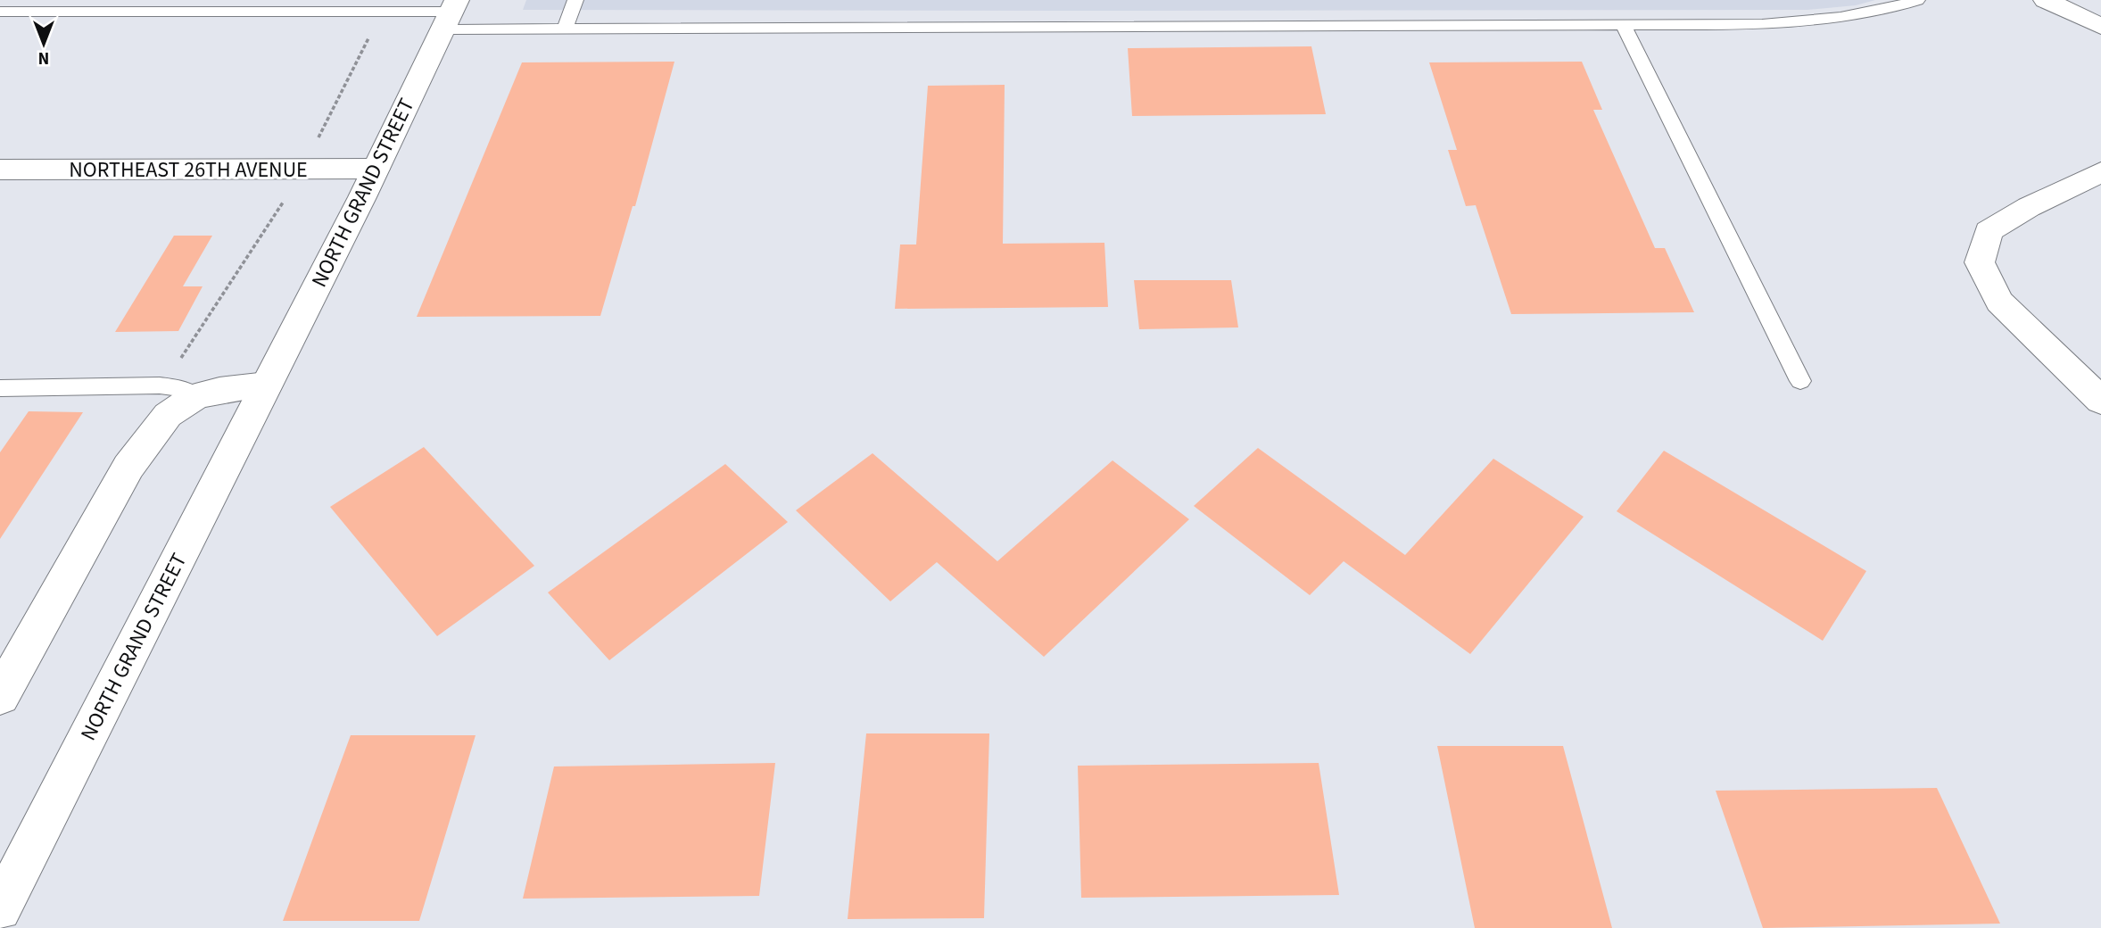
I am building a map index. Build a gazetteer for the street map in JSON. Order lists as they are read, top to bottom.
{
  "streets": {
    "street": ["NORTHEAST 26TH AVENUE", "NORTH GRAND STREET"]
  },
  "crossings": [
    ["NORTHEAST 26TH AVENUE", "NORTH GRAND STREET"]
  ],
  "north": "bottom"
}
